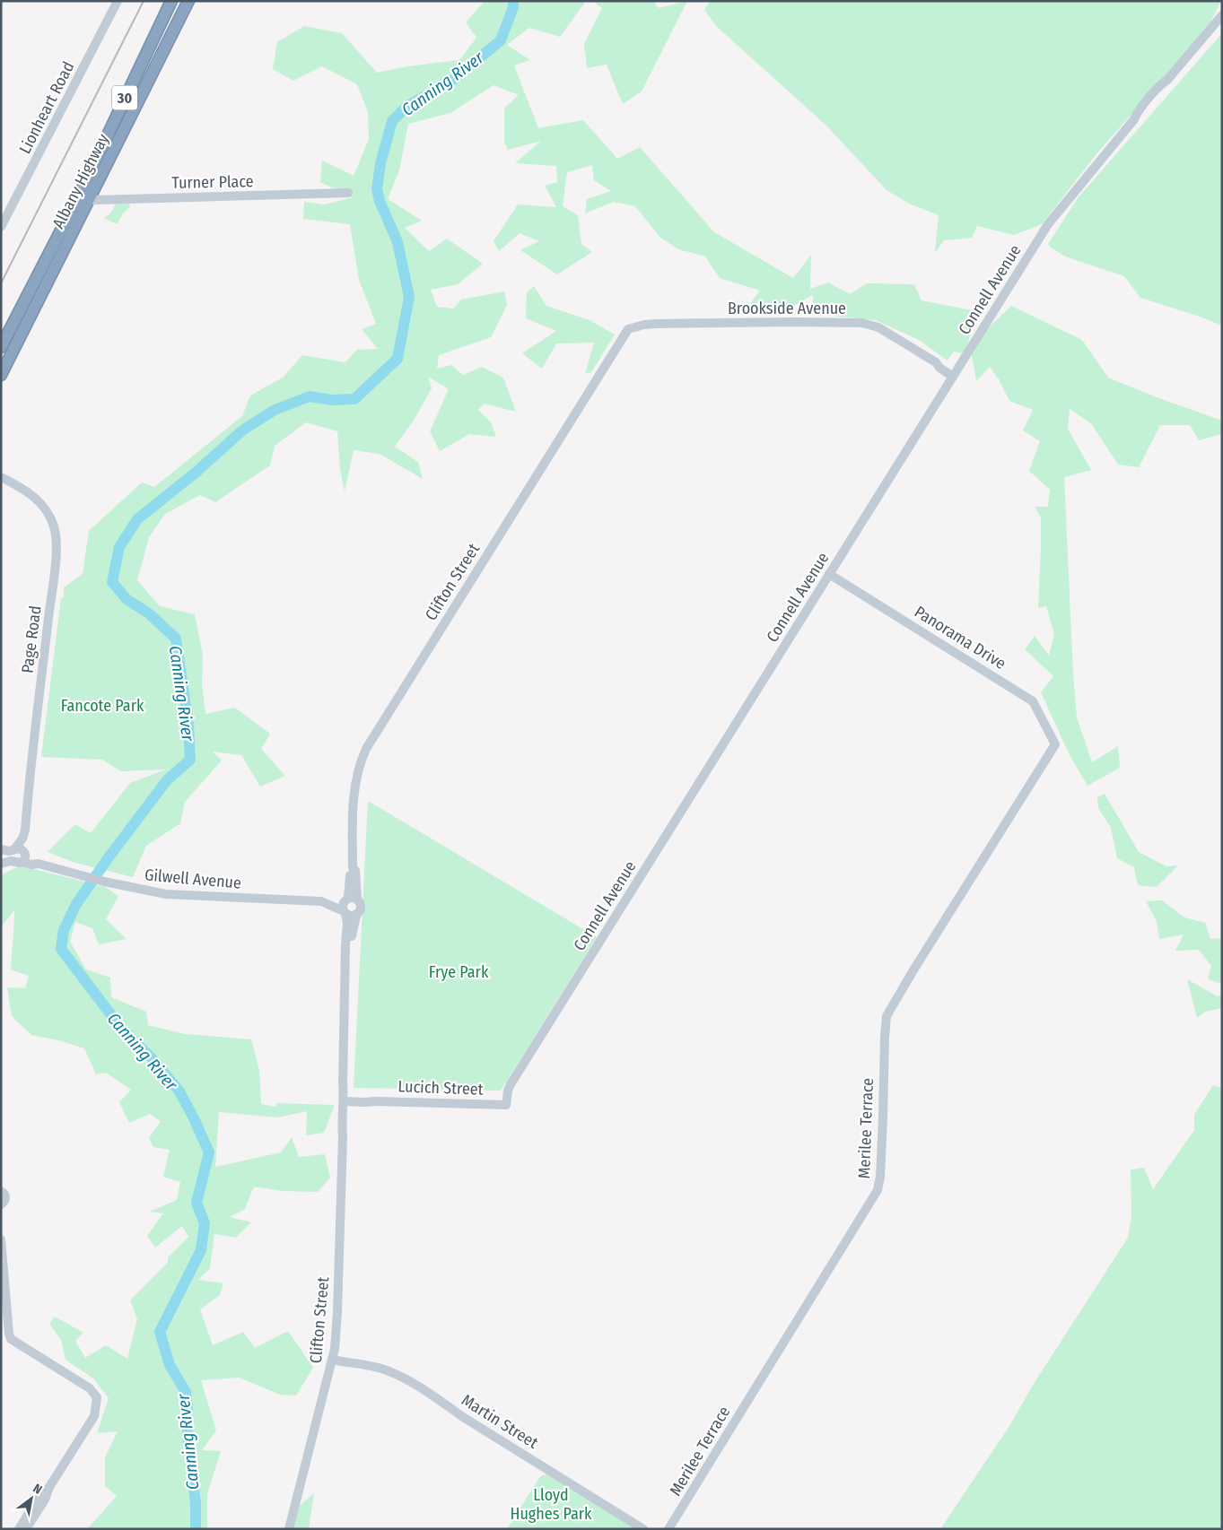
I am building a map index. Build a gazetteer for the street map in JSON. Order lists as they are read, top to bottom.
{
  "streets": {
    "highway": ["30", "Albany Highway"],
    "street": [
      "Lionheart Road",
      "Turner Place",
      "Connell Avenue",
      "Brookside Avenue",
      "Clifton Street",
      "Panorama Drive",
      "Page Road",
      "Gilwell Avenue",
      "Lucich Street",
      "Merilee Terrace",
      "Martin Street"
    ]
  },
  "crossings": [
    ["Albany Highway", "Turner Place"],
    ["Connell Avenue", "Brookside Avenue"],
    ["Connell Avenue", "Panorama Drive"],
    ["Connell Avenue", "Lucich Street"],
    ["Brookside Avenue", "Clifton Street"],
    ["Clifton Street", "Gilwell Avenue"],
    ["Clifton Street", "Lucich Street"],
    ["Clifton Street", "Martin Street"],
    ["Panorama Drive", "Merilee Terrace"],
    ["Page Road", "Gilwell Avenue"]
  ],
  "water": ["Canning River"],
  "parks": ["Fancote Park", "Frye Park", "Lloyd Hughes Park"],
  "north": "top right"
}
